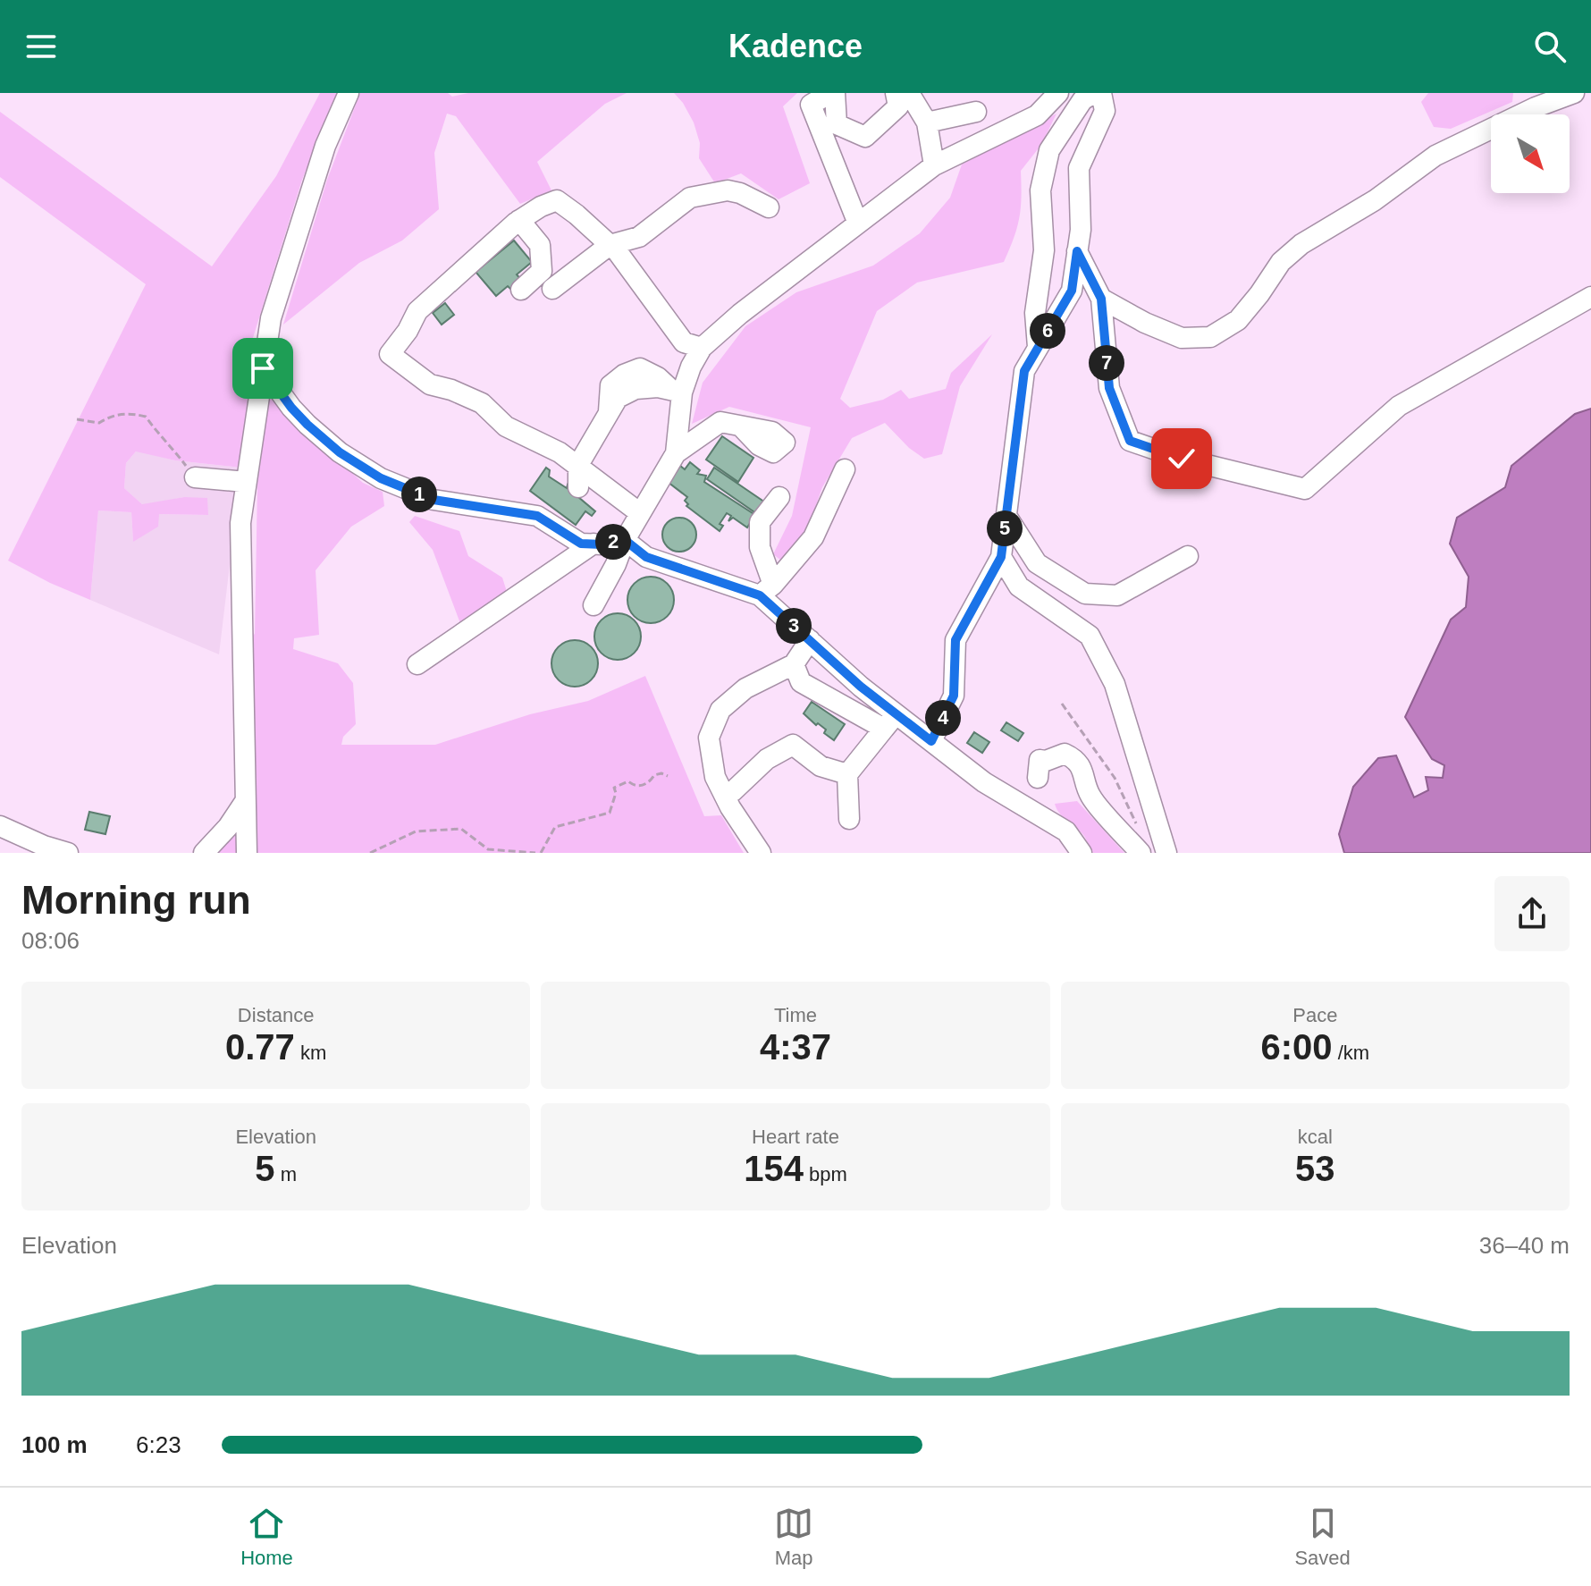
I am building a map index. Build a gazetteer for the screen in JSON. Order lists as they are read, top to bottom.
{
  "north": "bottom right",
  "page": {
    "header": "Kadence",
    "pins": [
      "6",
      "7",
      "1",
      "5",
      "2",
      "3",
      "4"
    ],
    "heading": ["Morning run", "08:06"],
    "stats": [
      ["Distance", "0.77 km"],
      ["Time", "4:37"],
      ["Pace", "6:00 /km"],
      ["Elevation", "5 m"],
      ["Heart rate", "154 bpm"],
      ["kcal", "53"]
    ],
    "chart": ["Elevation", "36–40 m"],
    "list": [
      {
        "name": "100 m",
        "note": "6:23"
      }
    ],
    "tabs": ["Home", "Map", "Saved"]
  }
}
